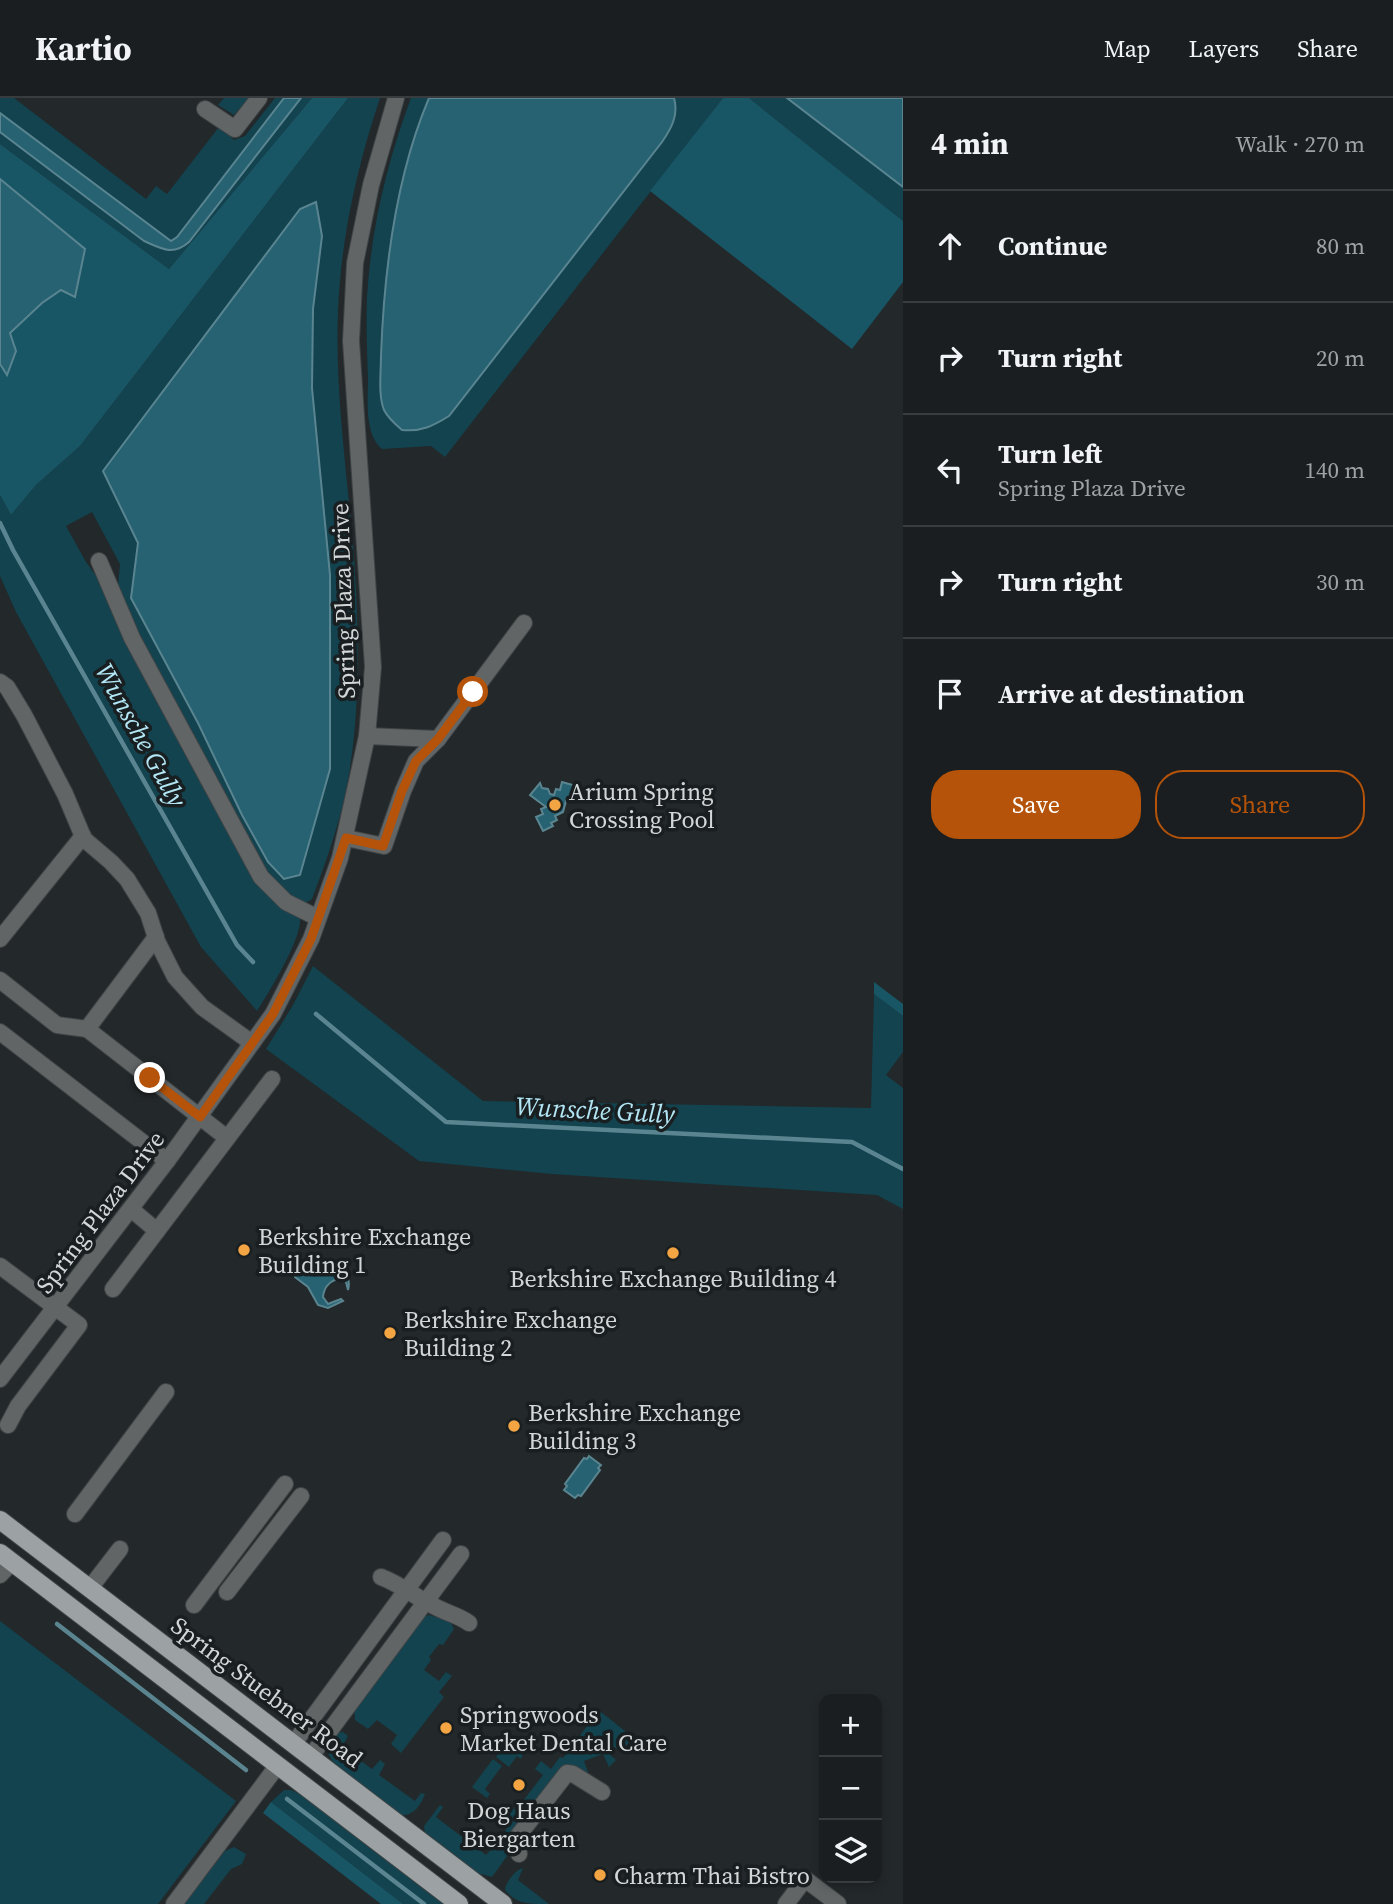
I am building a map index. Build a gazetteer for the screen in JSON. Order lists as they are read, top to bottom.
{
  "streets": {
    "main road": ["Spring Stuebner Road"],
    "street": ["Spring Plaza Drive"]
  },
  "water": ["Wunsche Gully"],
  "places": [
    "Arium Spring Crossing Pool",
    "Berkshire Exchange Building 1",
    "Berkshire Exchange Building 4",
    "Berkshire Exchange Building 2",
    "Berkshire Exchange Building 3",
    "Springwoods Market Dental Care",
    "Dog Haus Biergarten",
    "Charm Thai Bistro"
  ],
  "page": {
    "header": "Kartio",
    "nav": ["Map", "Layers", "Share"],
    "heading": ["4 min", "Walk · 270 m"],
    "list": [
      ["Continue", "80 m"],
      ["Turn right", "20 m"],
      ["Turn left", "Spring Plaza Drive", "140 m"],
      ["Turn right", "30 m"],
      "Arrive at destination"
    ],
    "buttons": ["Save", "Share"],
    "map_buttons": ["+", "−"]
  }
}
